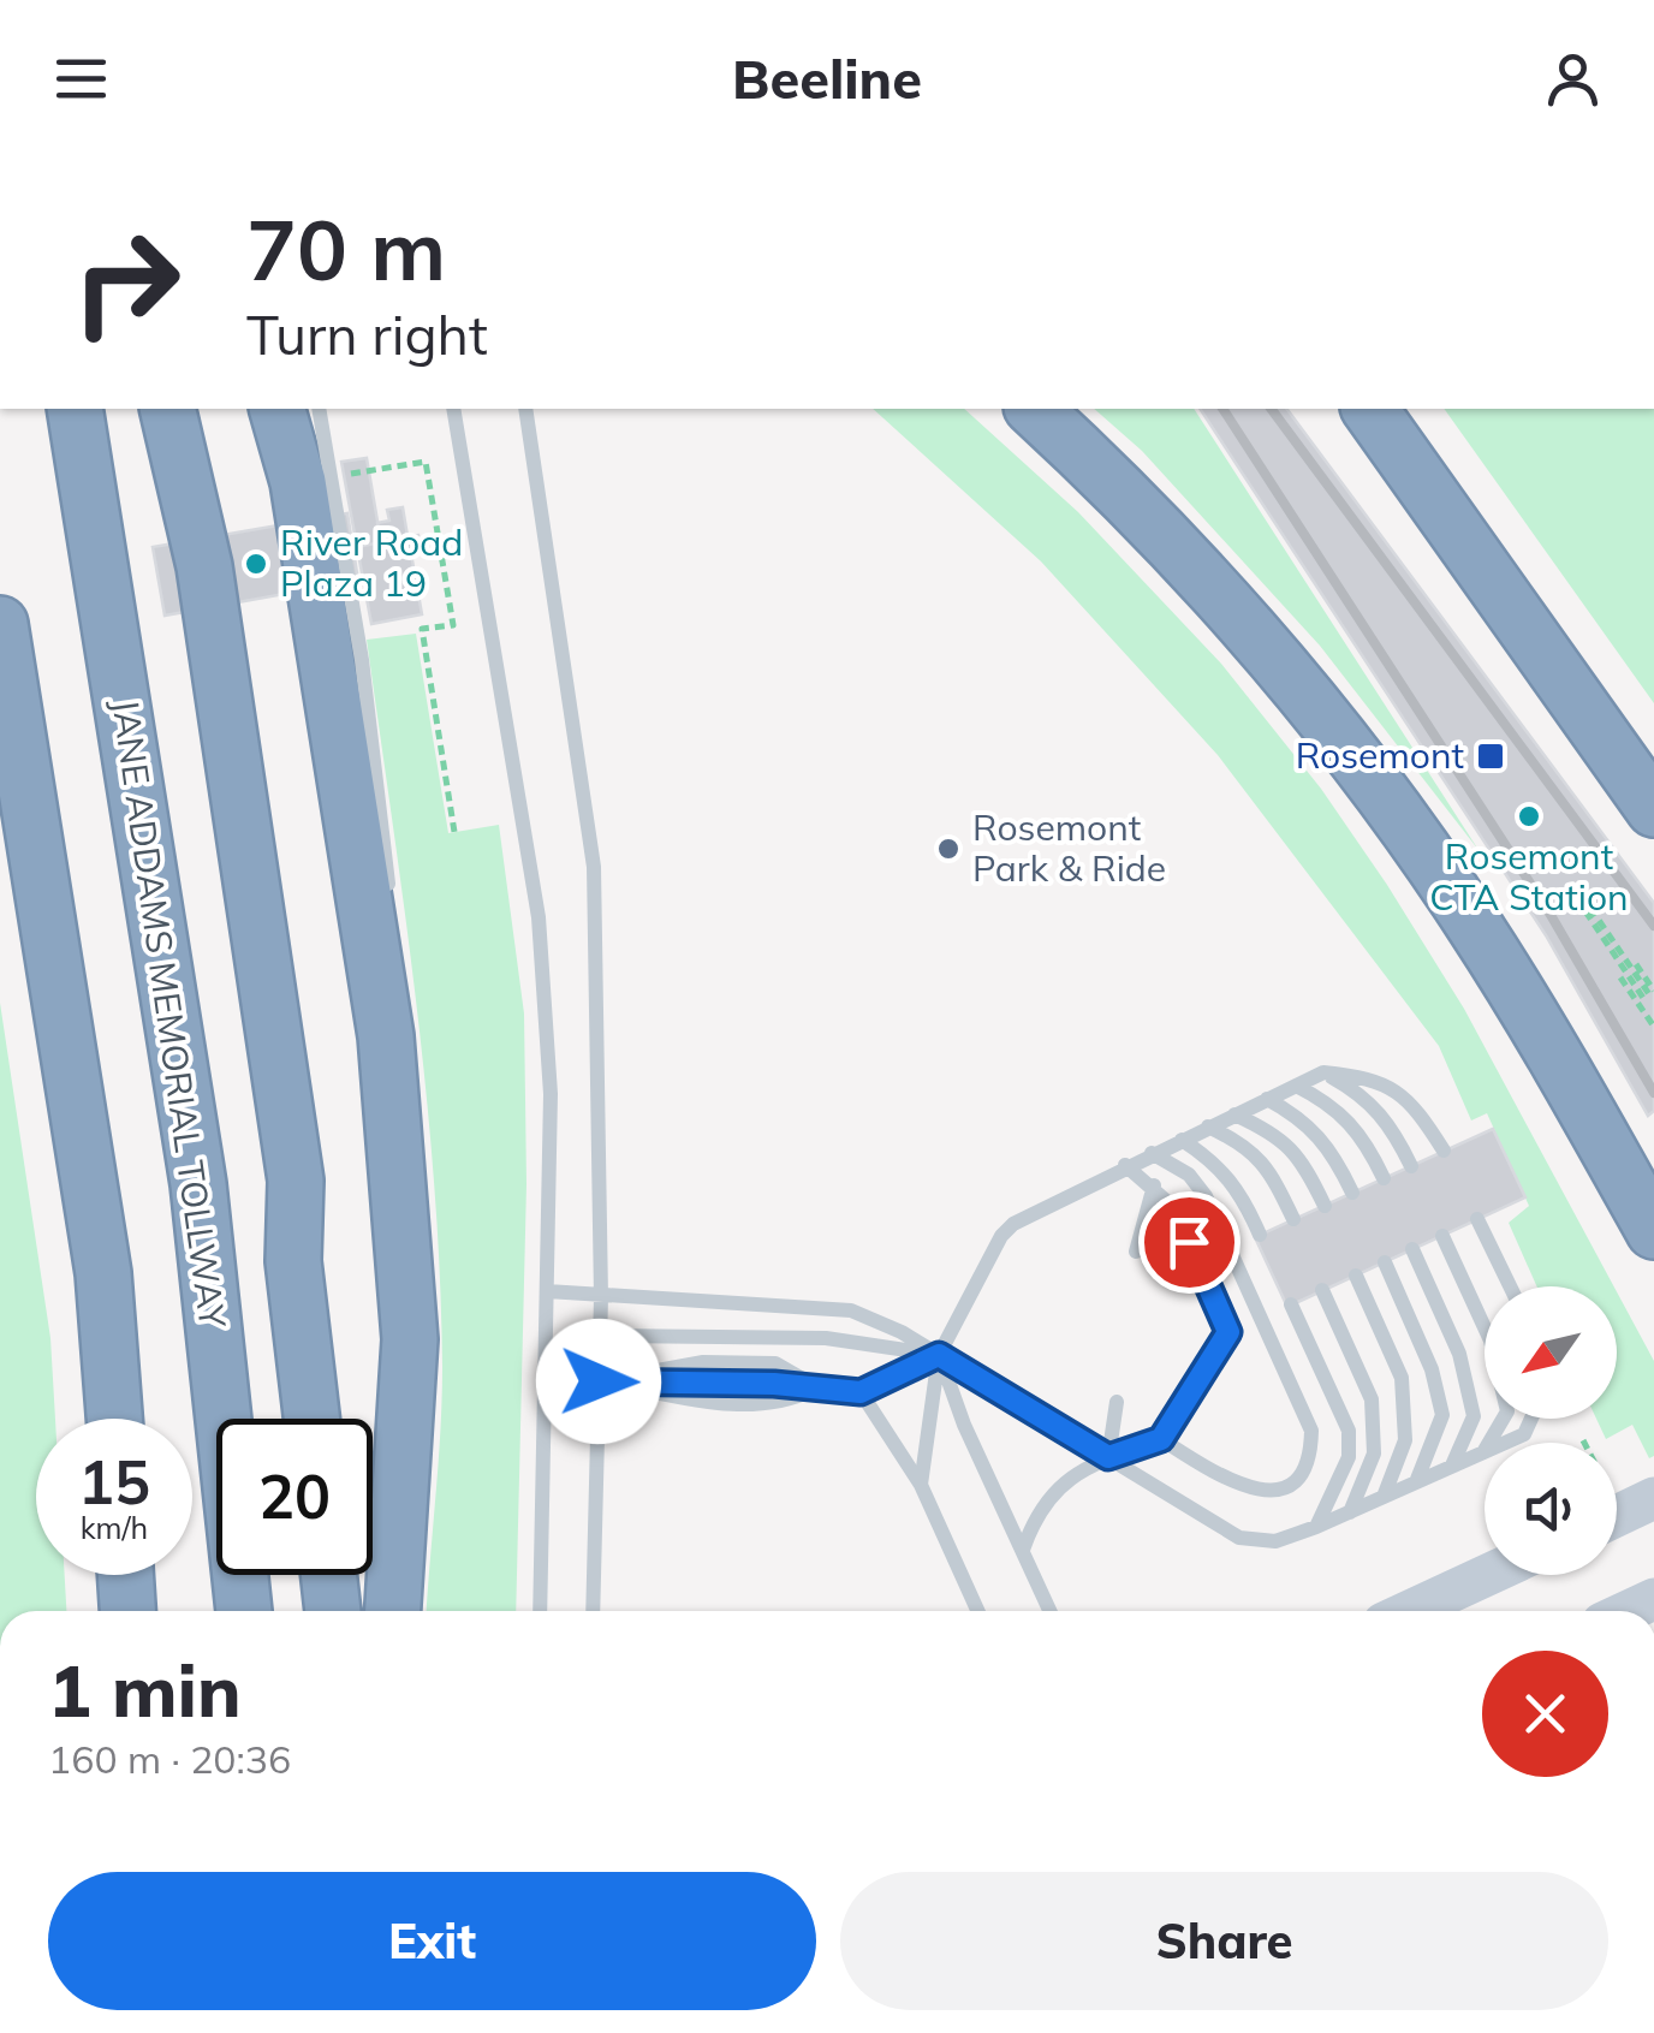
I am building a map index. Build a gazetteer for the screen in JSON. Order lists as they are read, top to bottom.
{
  "streets": {
    "highway": ["JANE ADDAMS MEMORIAL TOLLWAY"]
  },
  "places": {
    "other": ["River Road Plaza 19", "Rosemont CTA Station", "Rosemont Park & Ride"],
    "transit": ["Rosemont"]
  },
  "north": "bottom left",
  "page": {
    "header": "Beeline",
    "turn": ["70 m", "Turn right"],
    "speed": "15 km/h",
    "limit": "20",
    "heading": ["1 min", "160 m · 20:36"],
    "buttons": ["Exit", "Share"]
  }
}
